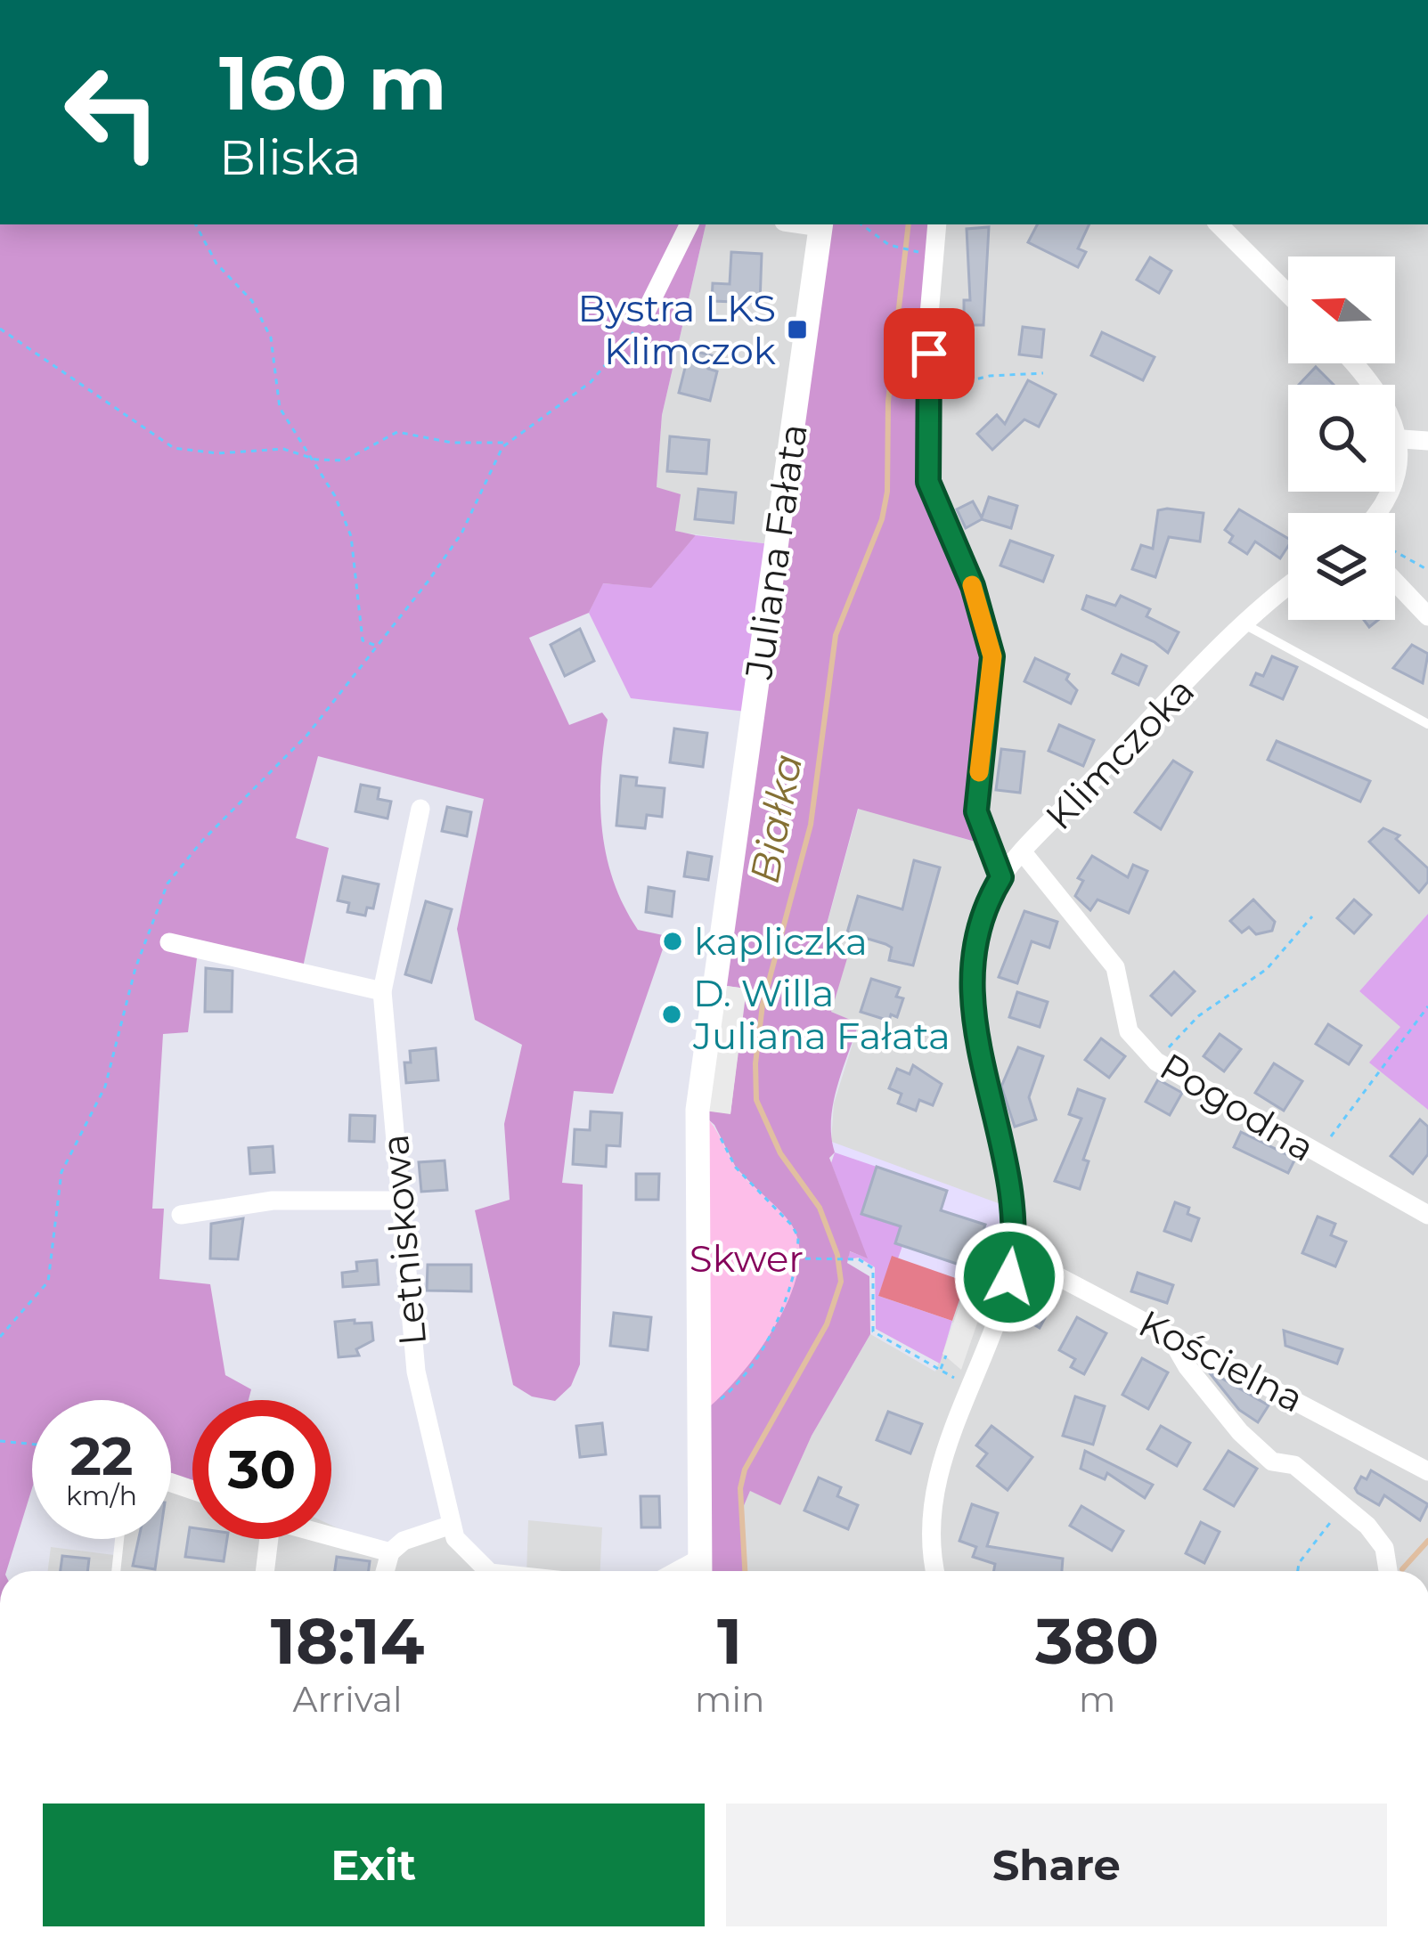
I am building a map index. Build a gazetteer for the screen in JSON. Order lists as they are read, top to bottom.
{
  "streets": {
    "street": [
      "Juliana Fałata",
      "Klimczoka",
      "Pogodna",
      "Letniskowa",
      "Kościelna"
    ]
  },
  "crossings": [
    ["Klimczoka", "Pogodna"],
    ["Klimczoka", "Kościelna"]
  ],
  "water": ["Białka"],
  "parks": ["Skwer"],
  "places": {
    "transit": ["Bystra LKS Klimczok"],
    "other": ["kapliczka", "D. Willa Juliana Fałata"]
  },
  "north": "left",
  "page": {
    "turn": ["160 m", "Bliska"],
    "speed": "22 km/h",
    "limit": "30",
    "eta": [
      "18:14",
      "Arrival",
      "1",
      "min",
      "380",
      "m"
    ],
    "buttons": ["Exit", "Share"]
  }
}
